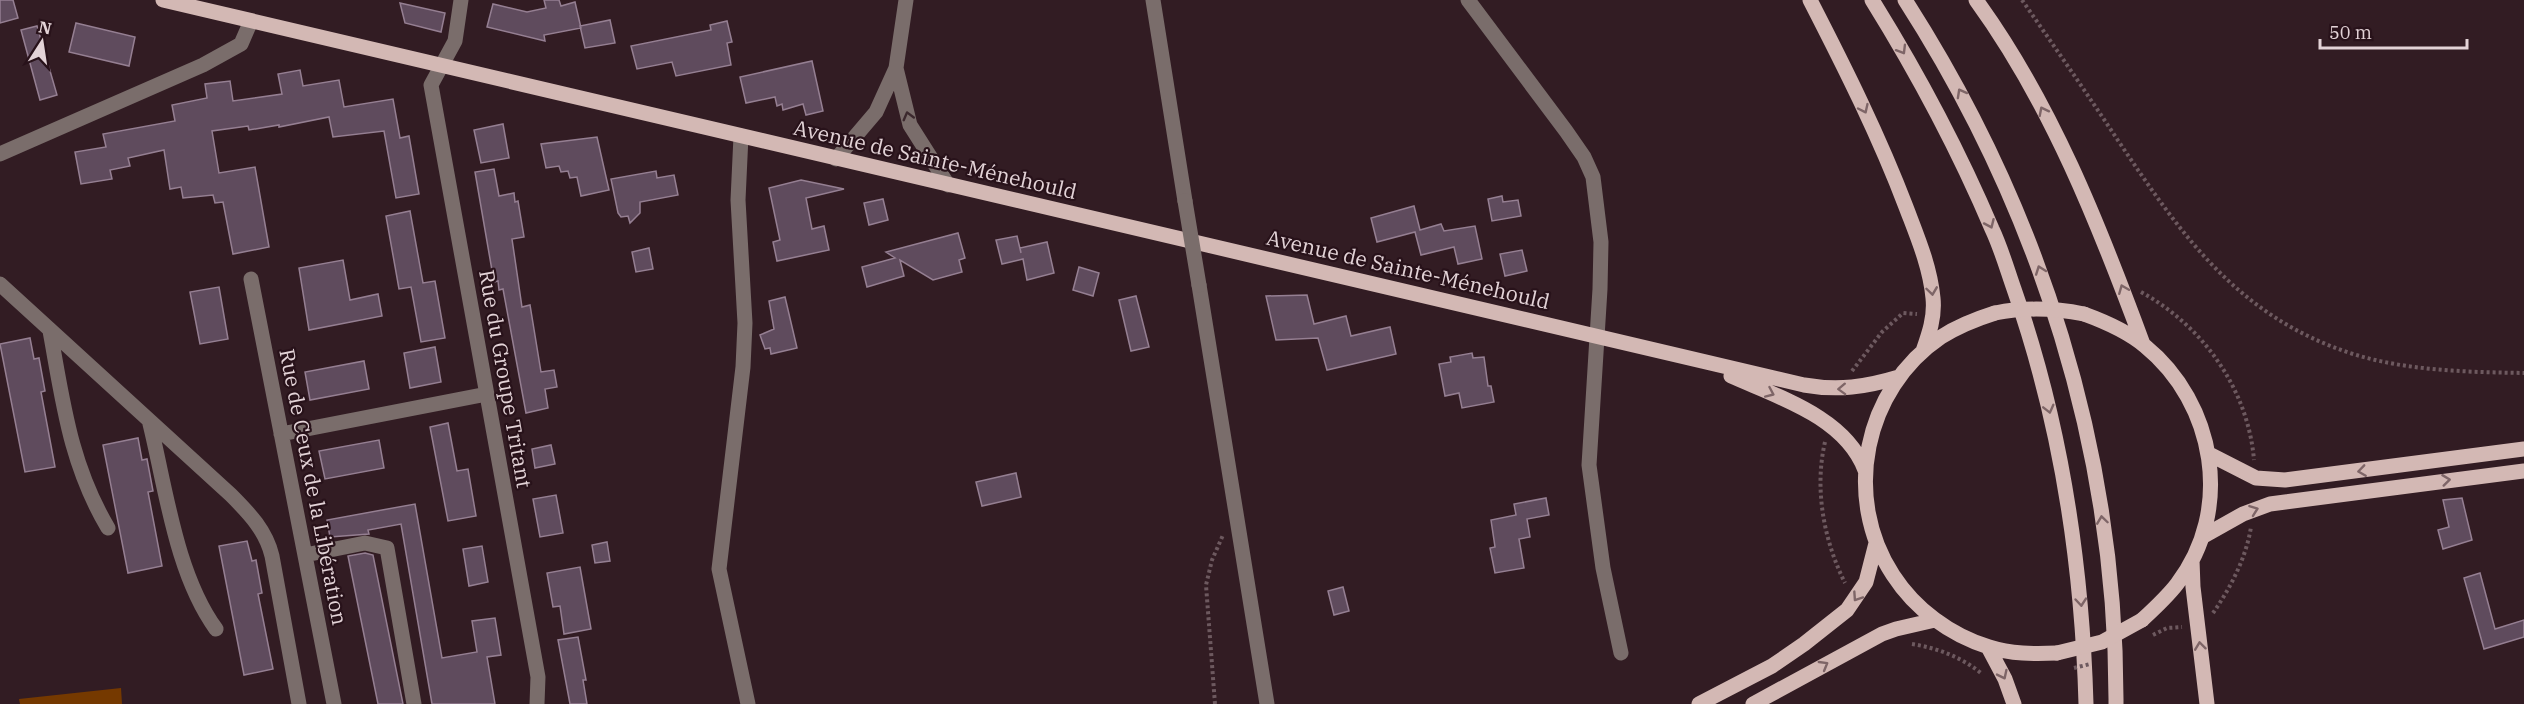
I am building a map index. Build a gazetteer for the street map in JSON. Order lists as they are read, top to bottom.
{
  "streets": {
    "main road": ["Avenue de Sainte-Ménehould"],
    "street": ["Rue du Groupe Tritant", "Rue de Ceux de la Libération"]
  },
  "crossings": [
    ["Avenue de Sainte-Ménehould", "Rue du Groupe Tritant"]
  ],
  "scale_bar": "50 m",
  "north": "top"
}
